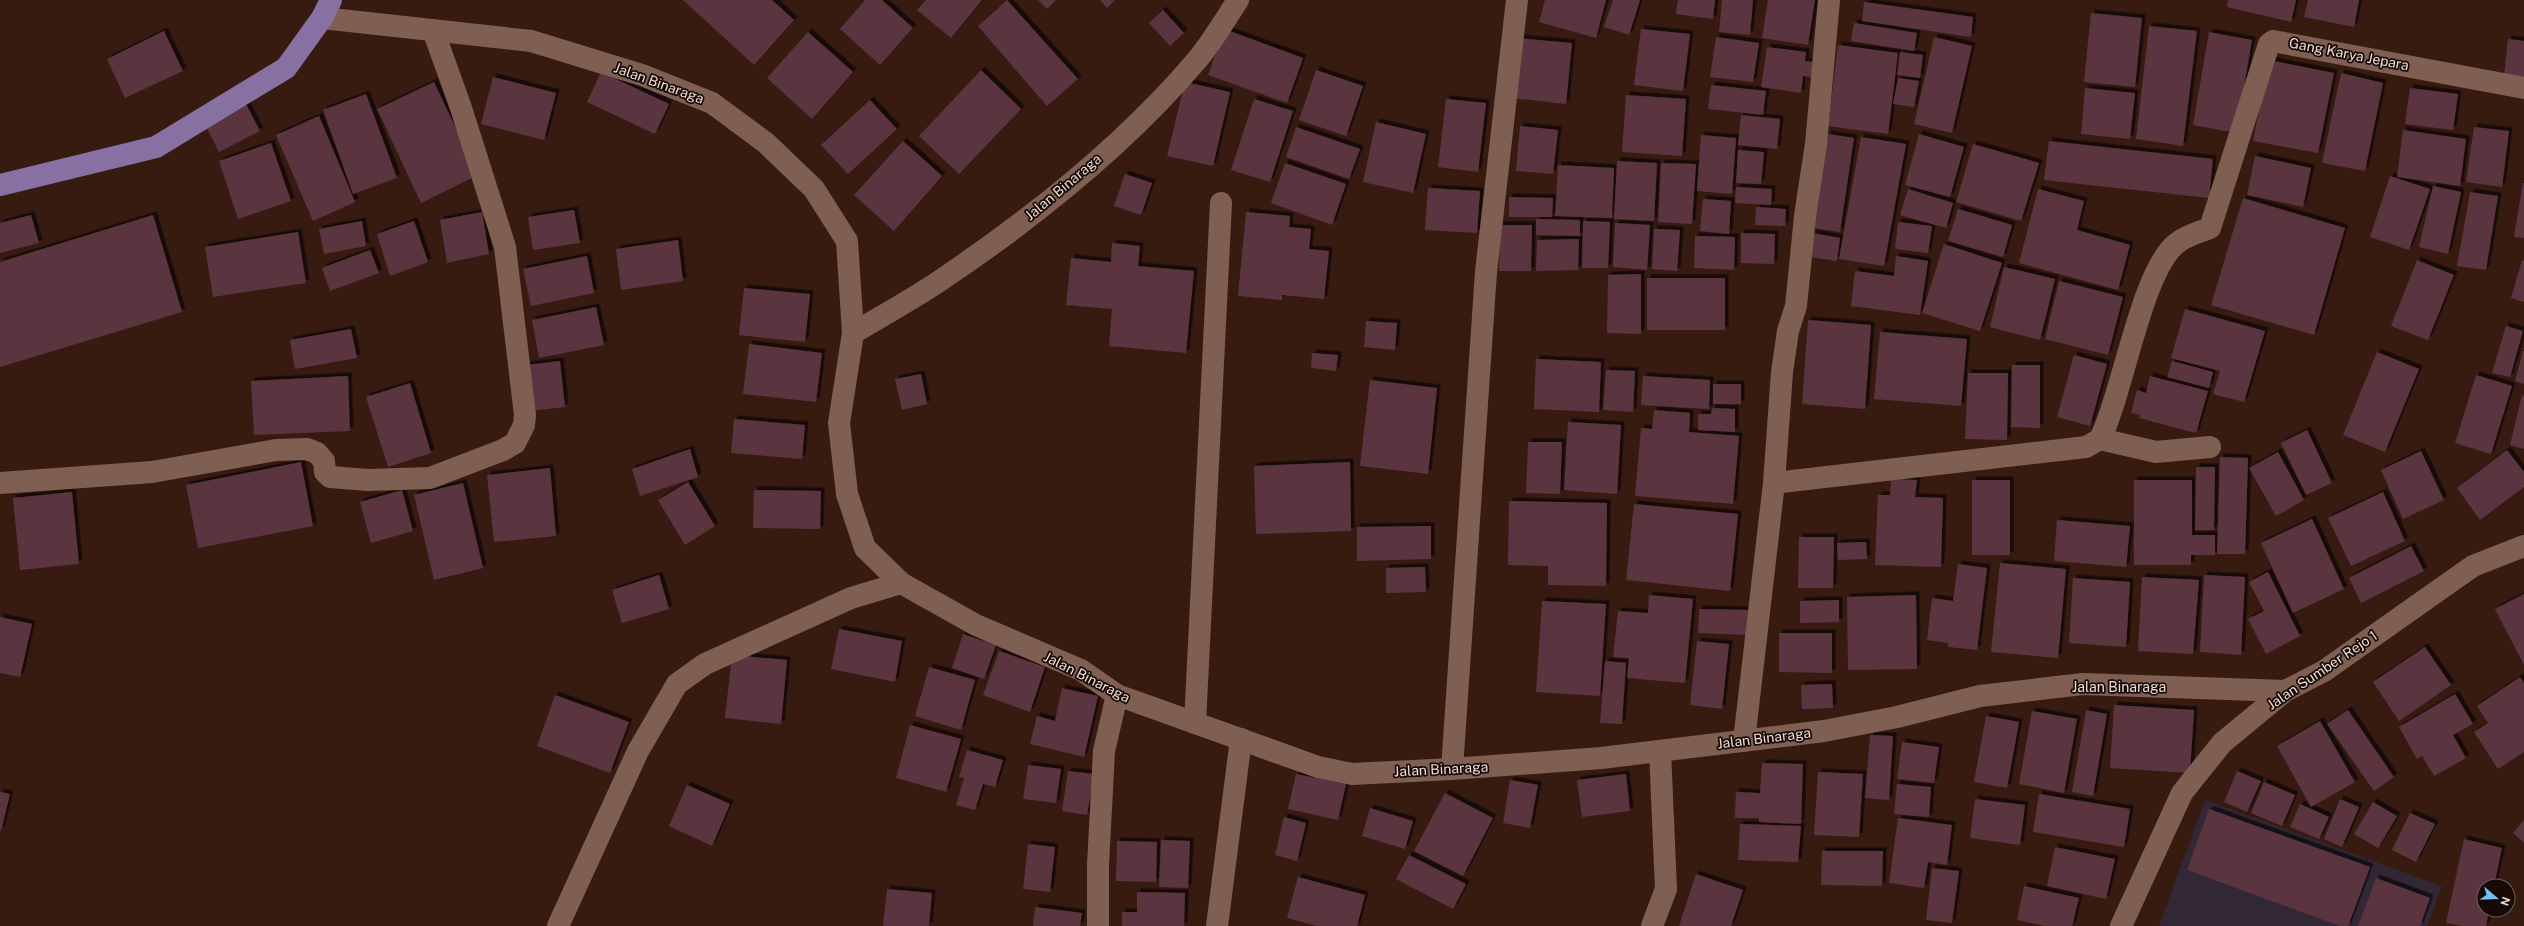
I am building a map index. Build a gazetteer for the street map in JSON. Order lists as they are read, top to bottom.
{
  "streets": {
    "street": ["Gang Karya Jepara", "Jalan Binaraga", "Jalan Sumber Rejo 1"]
  },
  "crossings": [
    ["Jalan Binaraga", "Jalan Sumber Rejo 1"]
  ],
  "north": "right"
}
